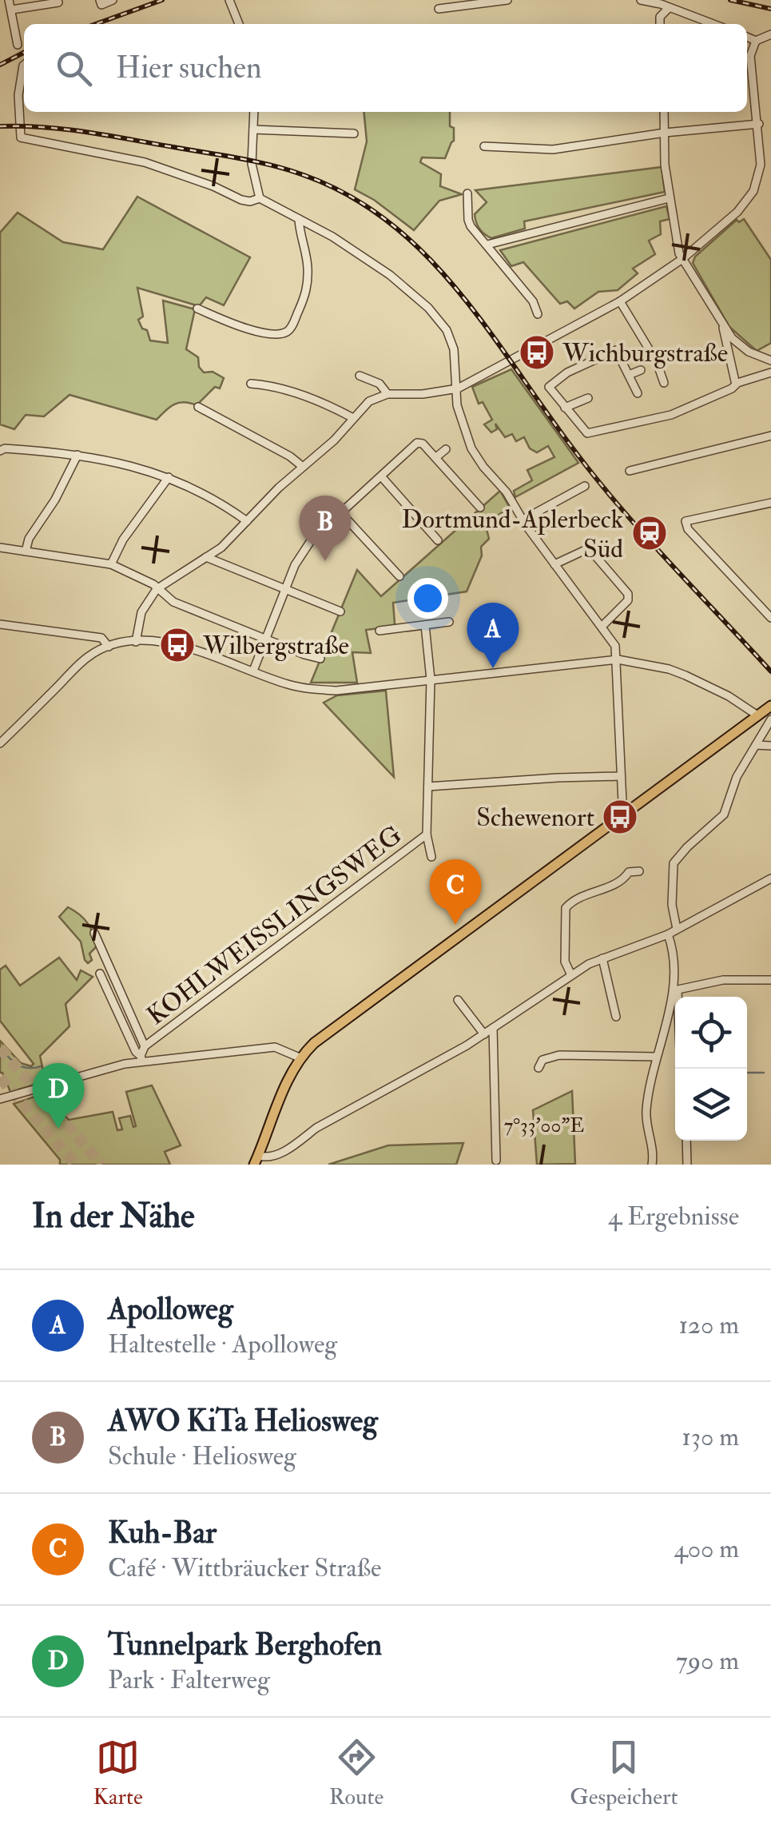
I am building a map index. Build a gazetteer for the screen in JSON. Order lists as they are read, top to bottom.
{
  "streets": {
    "street": ["KOHLWEISSLINGSWEG"]
  },
  "places": {
    "bus stop": ["Wichburgstraße", "Wilbergstraße", "Schewenort"],
    "station": ["Dortmund-Aplerbeck Süd"]
  },
  "page": {
    "search": "Hier suchen",
    "pins": [
      "B",
      "A",
      "C",
      "D"
    ],
    "heading": ["In der Nähe", "4 Ergebnisse"],
    "list": [
      {
        "mark": "A",
        "name": "Apolloweg",
        "note": "Haltestelle · Apolloweg",
        "value": "120 m"
      },
      {
        "mark": "B",
        "name": "AWO KiTa Heliosweg",
        "note": "Schule · Heliosweg",
        "value": "130 m"
      },
      {
        "mark": "C",
        "name": "Kuh-Bar",
        "note": "Café · Wittbräucker Straße",
        "value": "400 m"
      },
      {
        "mark": "D",
        "name": "Tunnelpark Berghofen",
        "note": "Park · Falterweg",
        "value": "790 m"
      }
    ],
    "nav": ["Karte", "Route", "Gespeichert"]
  },
  "coordinates": ["7°33'00\"E"]
}
